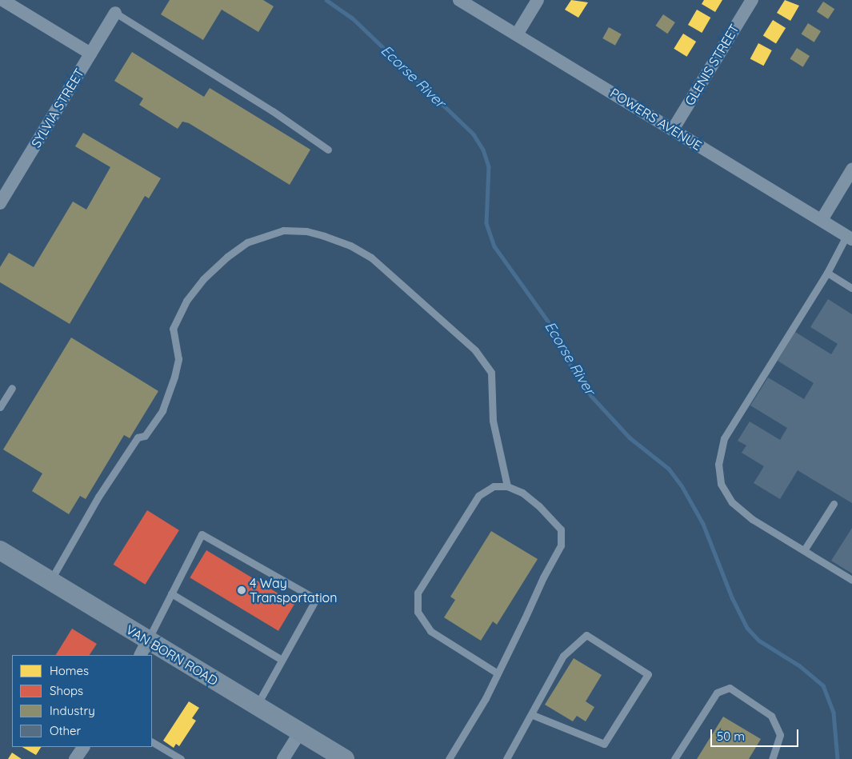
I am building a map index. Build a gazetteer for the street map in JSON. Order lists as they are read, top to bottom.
{
  "streets": {
    "main road": ["VAN BORN ROAD"],
    "street": ["GLENIS STREET", "SYLVIA STREET", "POWERS AVENUE"]
  },
  "crossings": [
    ["GLENIS STREET", "POWERS AVENUE"]
  ],
  "water": ["Ecorse River"],
  "places": ["4 Way Transportation"],
  "legend": [
    "Homes",
    "Shops",
    "Industry",
    "Other"
  ],
  "scale_bar": "50 m"
}
